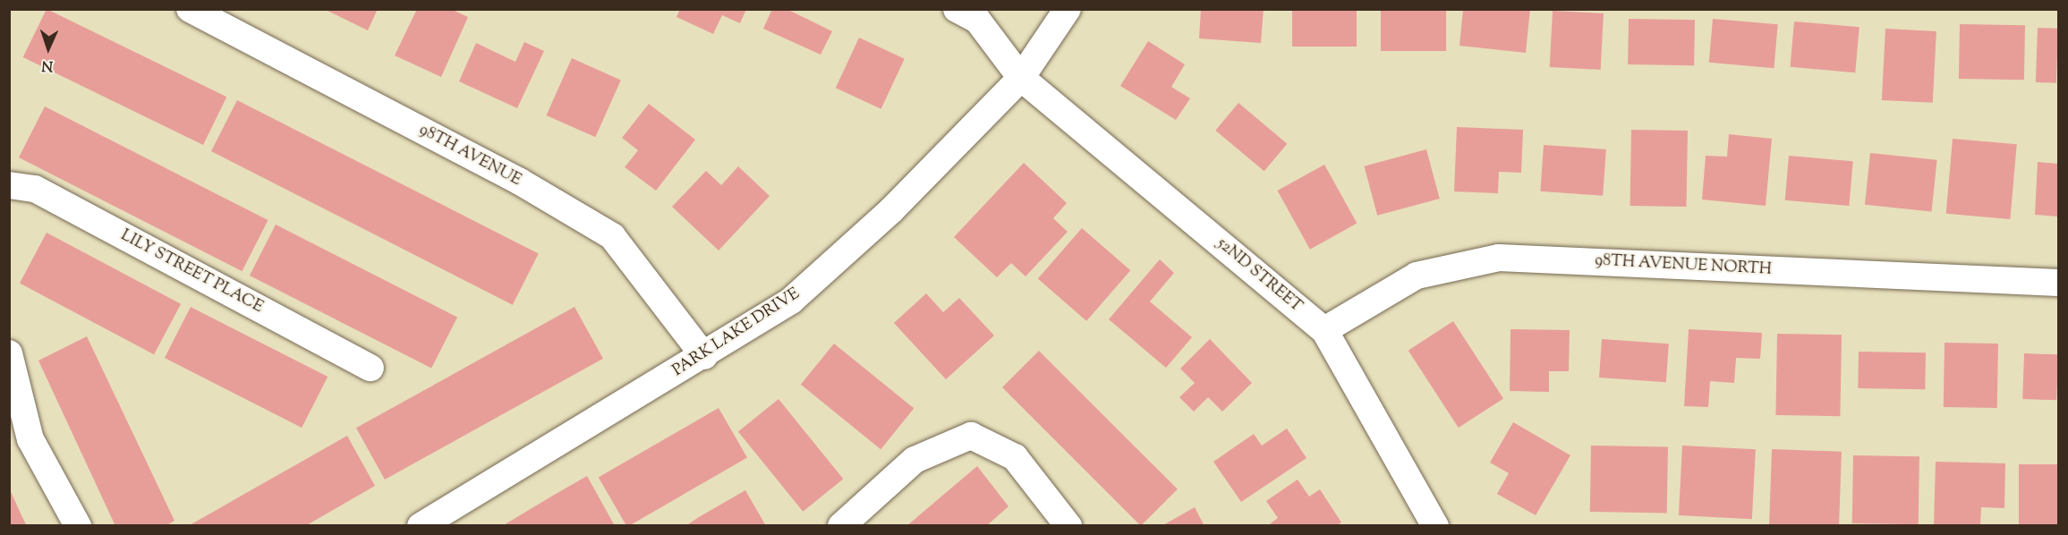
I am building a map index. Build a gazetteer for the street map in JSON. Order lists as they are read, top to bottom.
{
  "streets": {
    "street": [
      "98TH AVENUE",
      "98TH AVENUE NORTH",
      "LILY STREET PLACE",
      "52ND STREET",
      "PARK LAKE DRIVE"
    ]
  },
  "crossings": [
    ["98TH AVENUE", "PARK LAKE DRIVE"],
    ["98TH AVENUE NORTH", "52ND STREET"],
    ["52ND STREET", "PARK LAKE DRIVE"]
  ],
  "north": "bottom"
}
